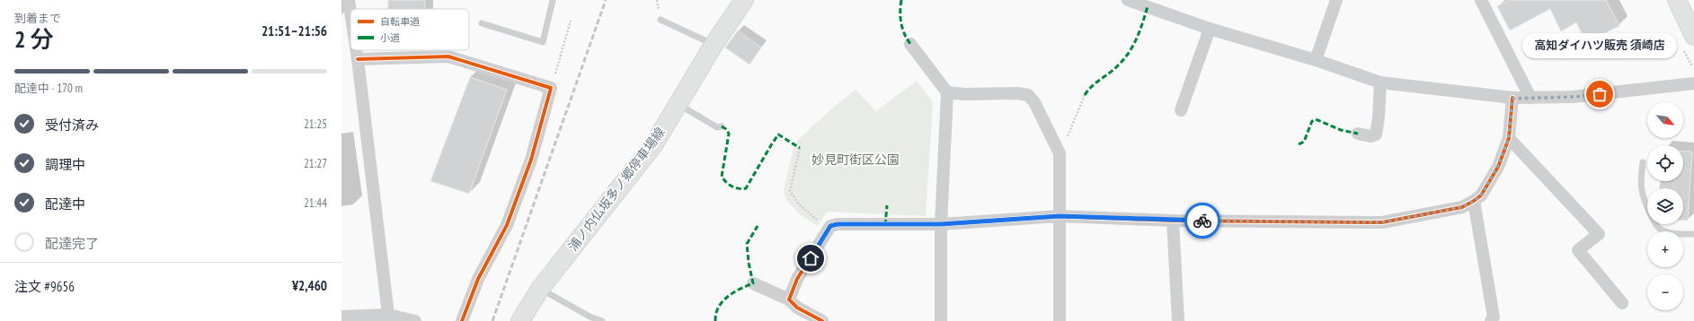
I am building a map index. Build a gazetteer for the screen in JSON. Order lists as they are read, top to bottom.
{
  "streets": {
    "main road": ["浦ノ内仏坂多ノ郷停車場線"]
  },
  "parks": ["妙見町街区公園"],
  "places": ["高知ダイハツ販売 須崎店"],
  "legend": ["自転車道", "小道"],
  "north": "bottom right",
  "page": {
    "heading": ["2 分", "到着まで", "21:51–21:56"],
    "panel": ["注文 #9656", "¥2,460"],
    "bubble": "高知ダイハツ販売 須崎店",
    "bar": "配達中 · 170 m",
    "map_buttons": ["+", "−"],
    "list": [
      ["受付済み", "21:25"],
      ["調理中", "21:27"],
      ["配達中", "21:44"],
      "配達完了"
    ]
  }
}
